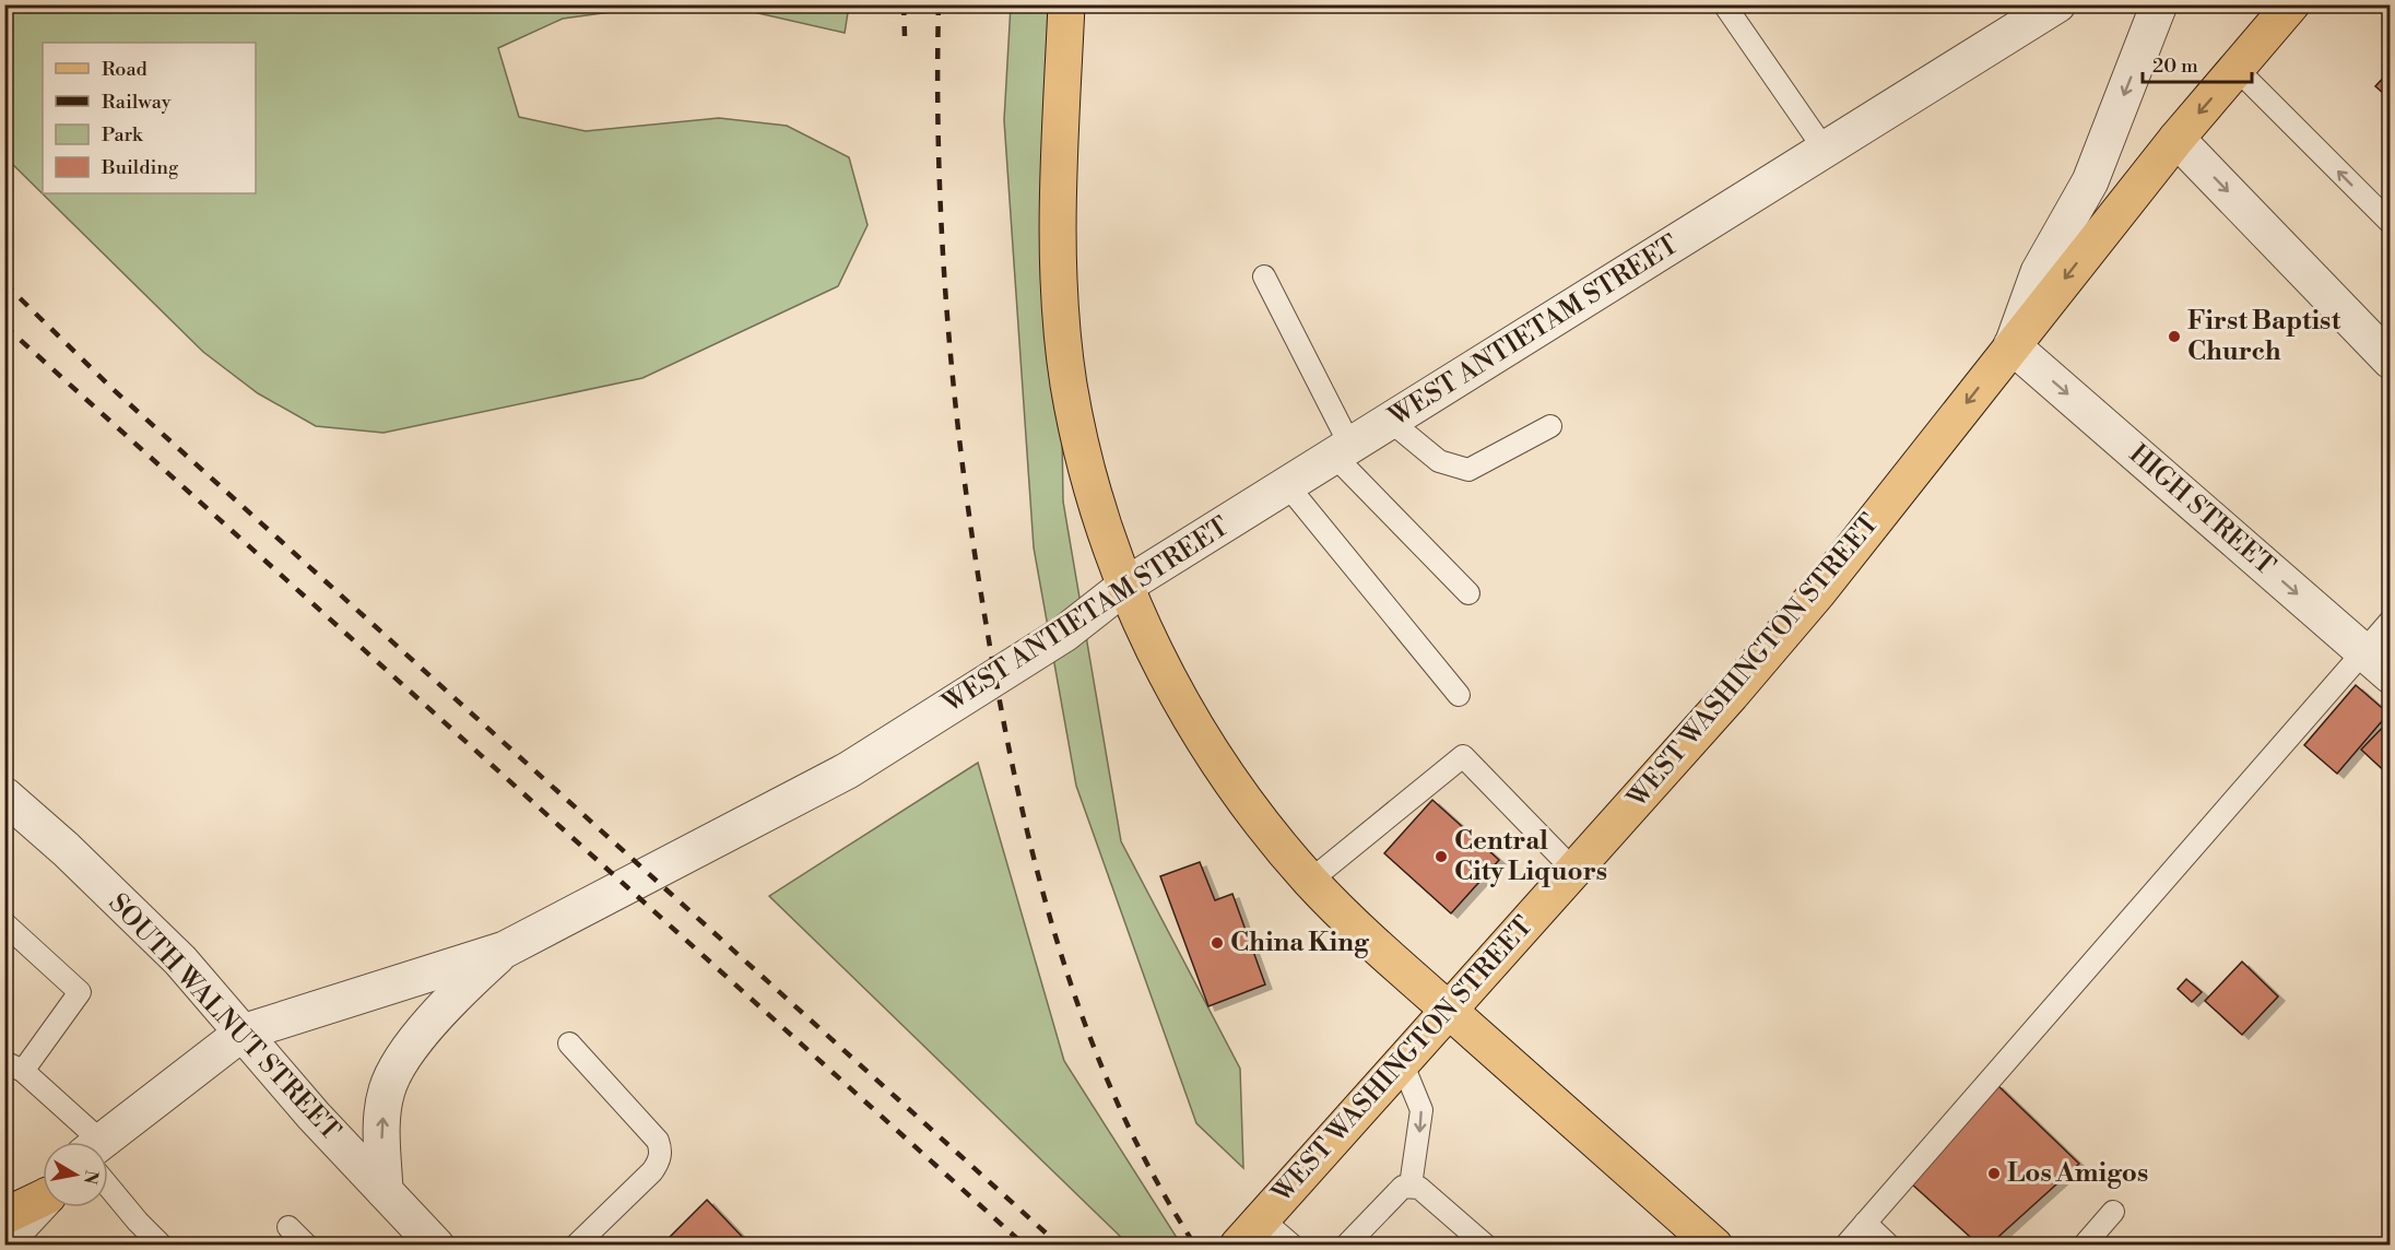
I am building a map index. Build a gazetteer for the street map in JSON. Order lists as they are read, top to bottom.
{
  "streets": {
    "main road": ["WEST WASHINGTON STREET"],
    "street": ["WEST ANTIETAM STREET", "HIGH STREET", "SOUTH WALNUT STREET"]
  },
  "crossings": [
    ["WEST ANTIETAM STREET", "SOUTH WALNUT STREET"],
    ["HIGH STREET", "WEST WASHINGTON STREET"]
  ],
  "one_way": ["WEST WASHINGTON STREET"],
  "places": [
    "First Baptist Church",
    "Central City Liquors",
    "China King",
    "Los Amigos"
  ],
  "legend": [
    "Road",
    "Railway",
    "Park",
    "Building"
  ],
  "scale_bar": "20 m",
  "north": "right"
}
